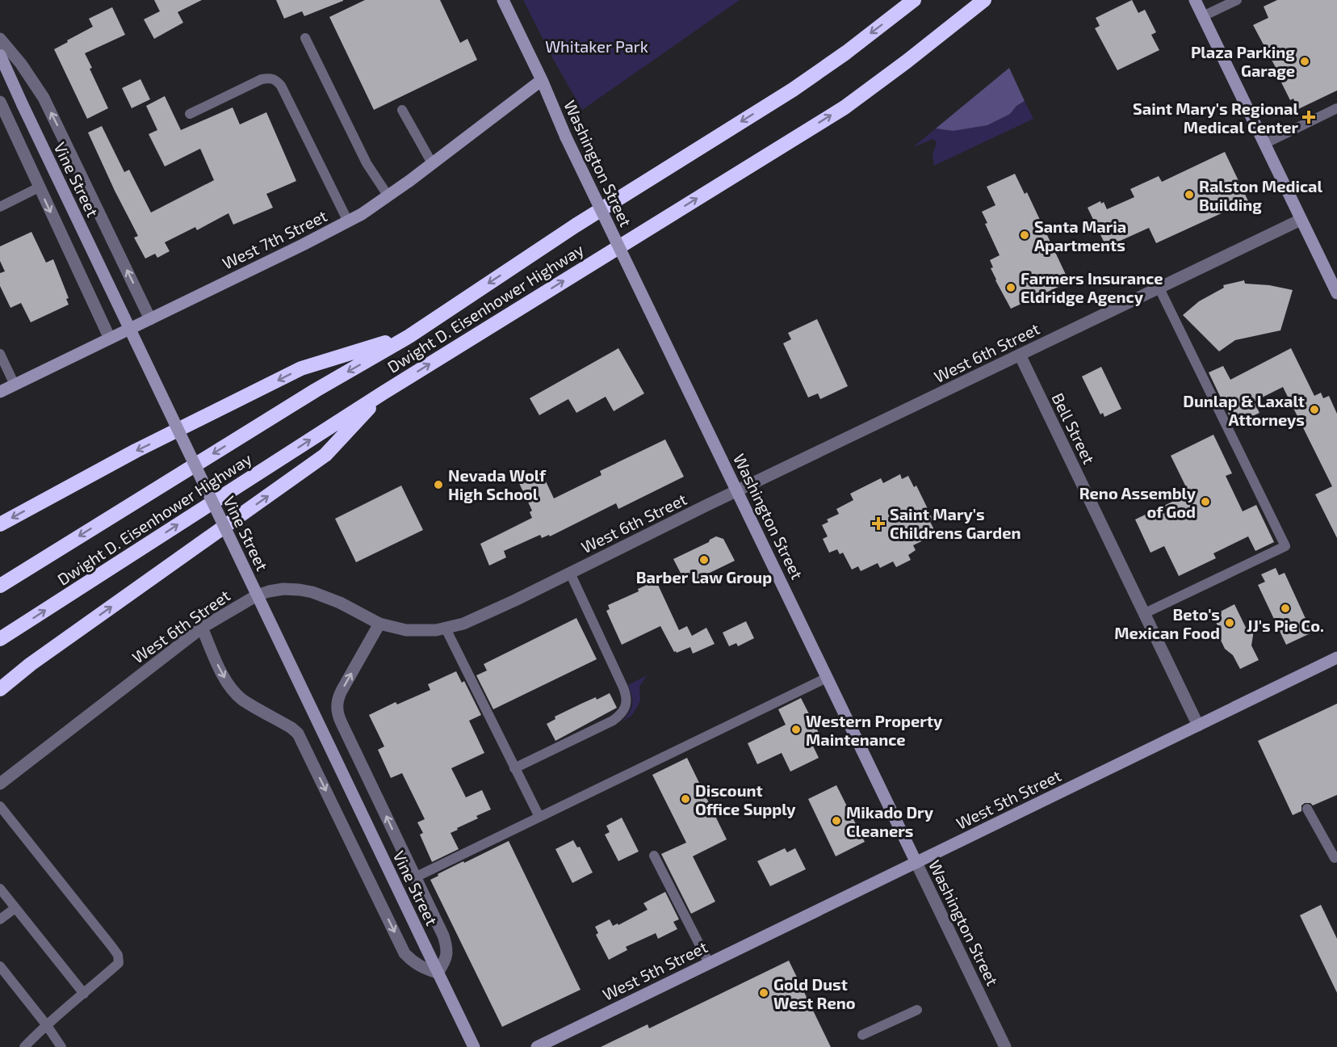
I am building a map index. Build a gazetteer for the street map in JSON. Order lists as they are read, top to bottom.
{
  "streets": {
    "highway": ["Dwight D. Eisenhower Highway"],
    "street": [
      "Washington Street",
      "Vine Street",
      "West 7th Street",
      "West 6th Street",
      "Bell Street",
      "West 5th Street"
    ]
  },
  "crossings": [
    ["Washington Street", "West 7th Street"],
    ["Washington Street", "West 6th Street"],
    ["Washington Street", "West 5th Street"],
    ["Vine Street", "West 7th Street"],
    ["Vine Street", "West 6th Street"],
    ["West 6th Street", "Bell Street"],
    ["Bell Street", "West 5th Street"]
  ],
  "parks": ["Whitaker Park"],
  "places": {
    "other": [
      "Plaza Parking Garage",
      "Ralston Medical Building",
      "Santa Maria Apartments",
      "Farmers Insurance Eldridge Agency",
      "Dunlap & Laxalt Attorneys",
      "Nevada Wolf High School",
      "Reno Assembly of God",
      "Barber Law Group",
      "JJ's Pie Co.",
      "Beto's Mexican Food",
      "Western Property Maintenance",
      "Discount Office Supply",
      "Mikado Dry Cleaners",
      "Gold Dust West Reno"
    ],
    "health": ["Saint Mary's Regional Medical Center", "Saint Mary's Childrens Garden"]
  }
}
